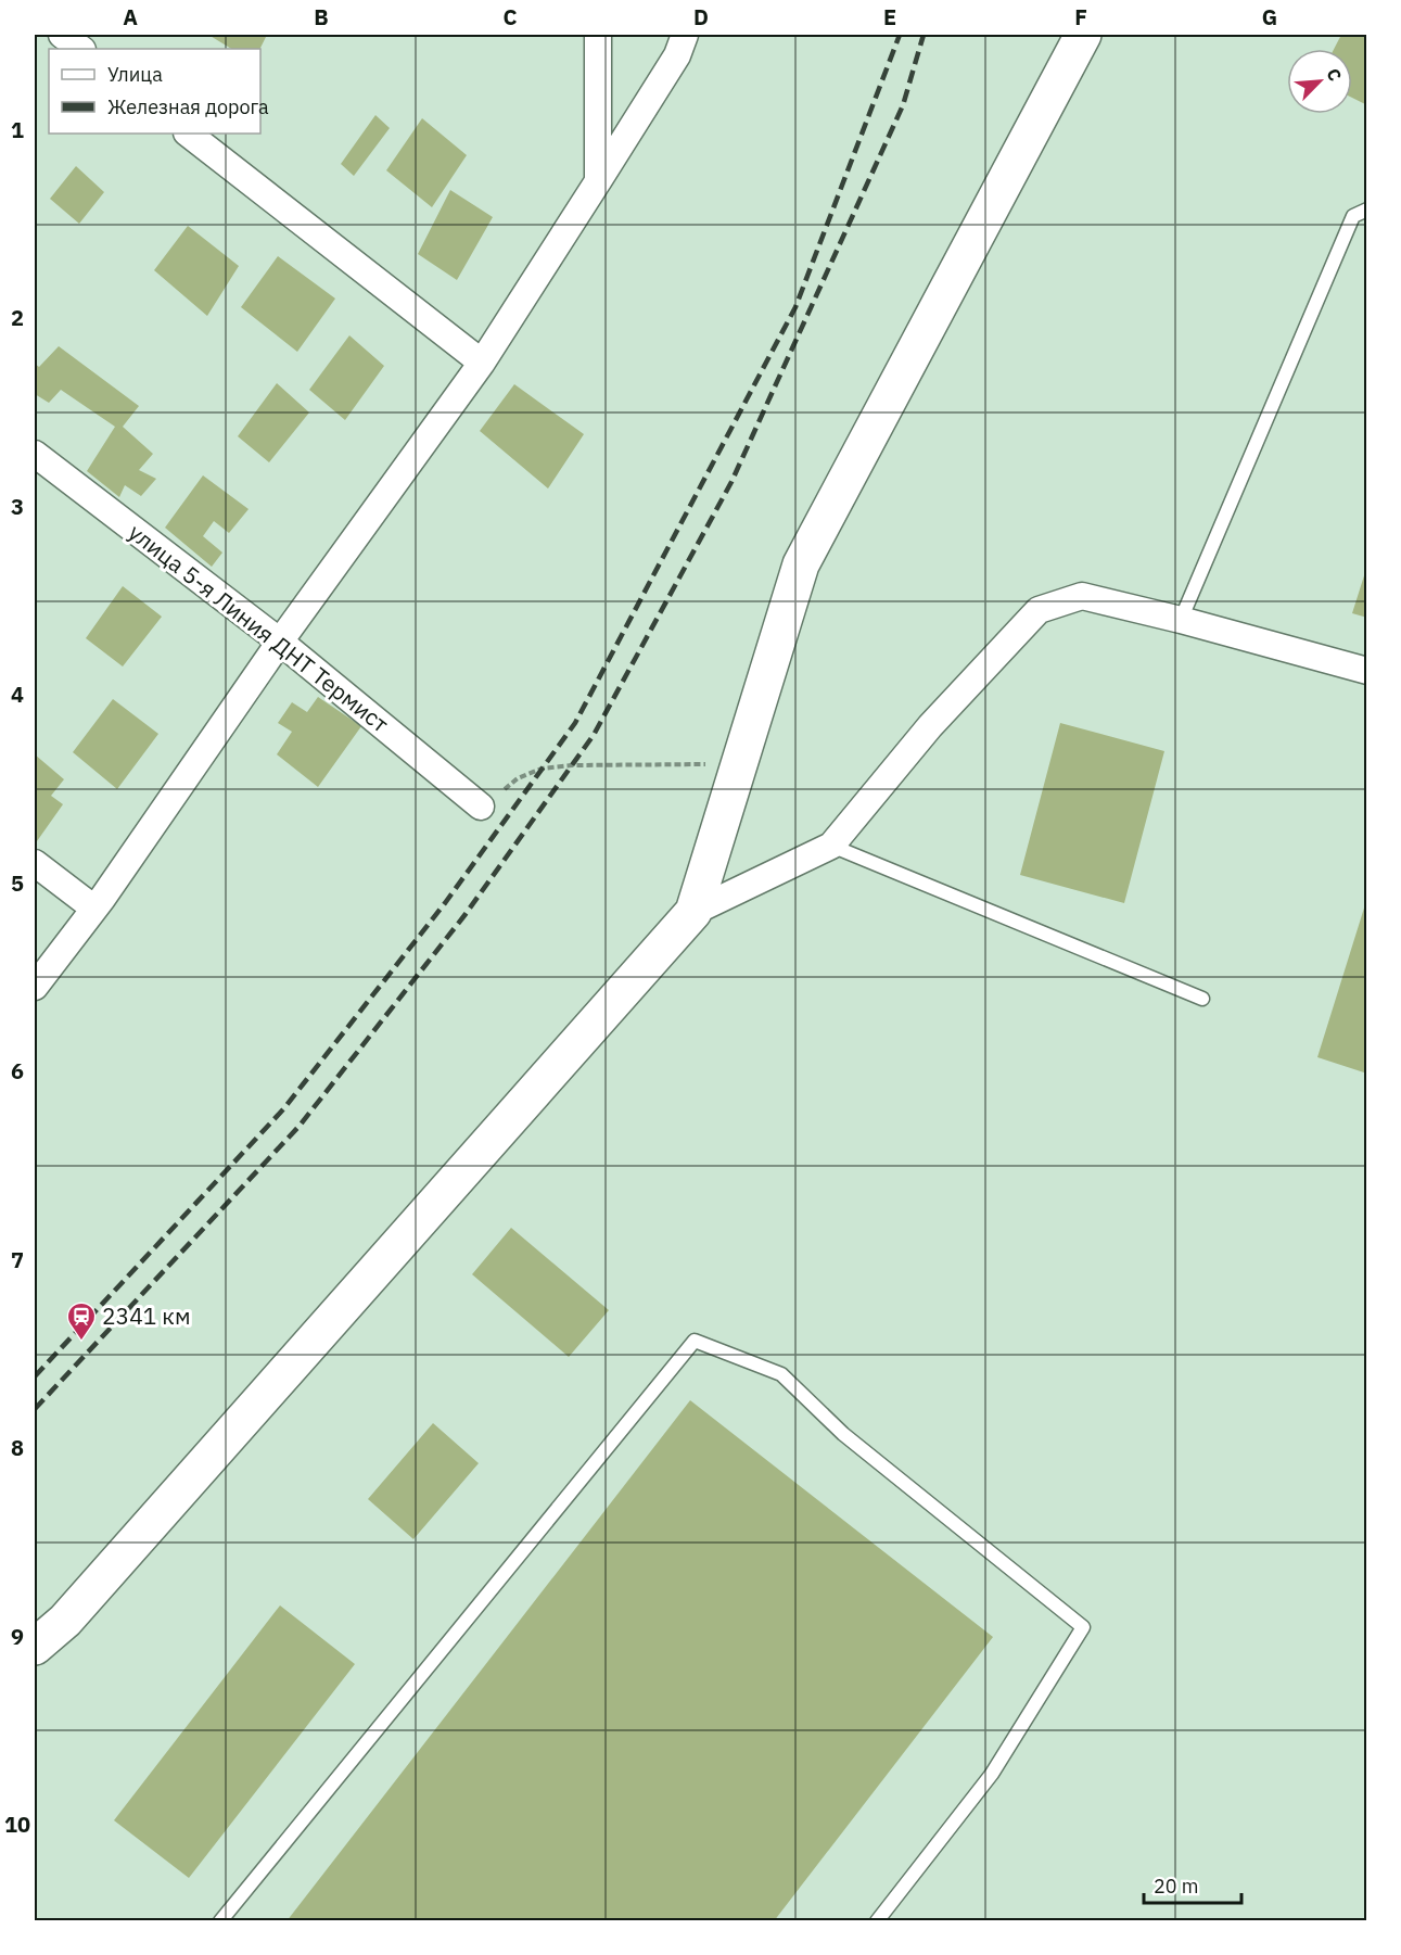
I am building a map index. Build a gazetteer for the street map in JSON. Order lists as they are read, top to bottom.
{
  "streets": {
    "street": ["улица 5-я Линия ДНТ Термист"]
  },
  "places": {
    "station": ["2341 км"]
  },
  "legend": ["Улица", "Железная дорога"],
  "scale_bar": "20 m",
  "north": "top right",
  "grid": {
    "columns": [
      "A",
      "B",
      "C",
      "D",
      "E",
      "F",
      "G"
    ],
    "rows": [
      "1",
      "2",
      "3",
      "4",
      "5",
      "6",
      "7",
      "8",
      "9",
      "10"
    ]
  }
}
